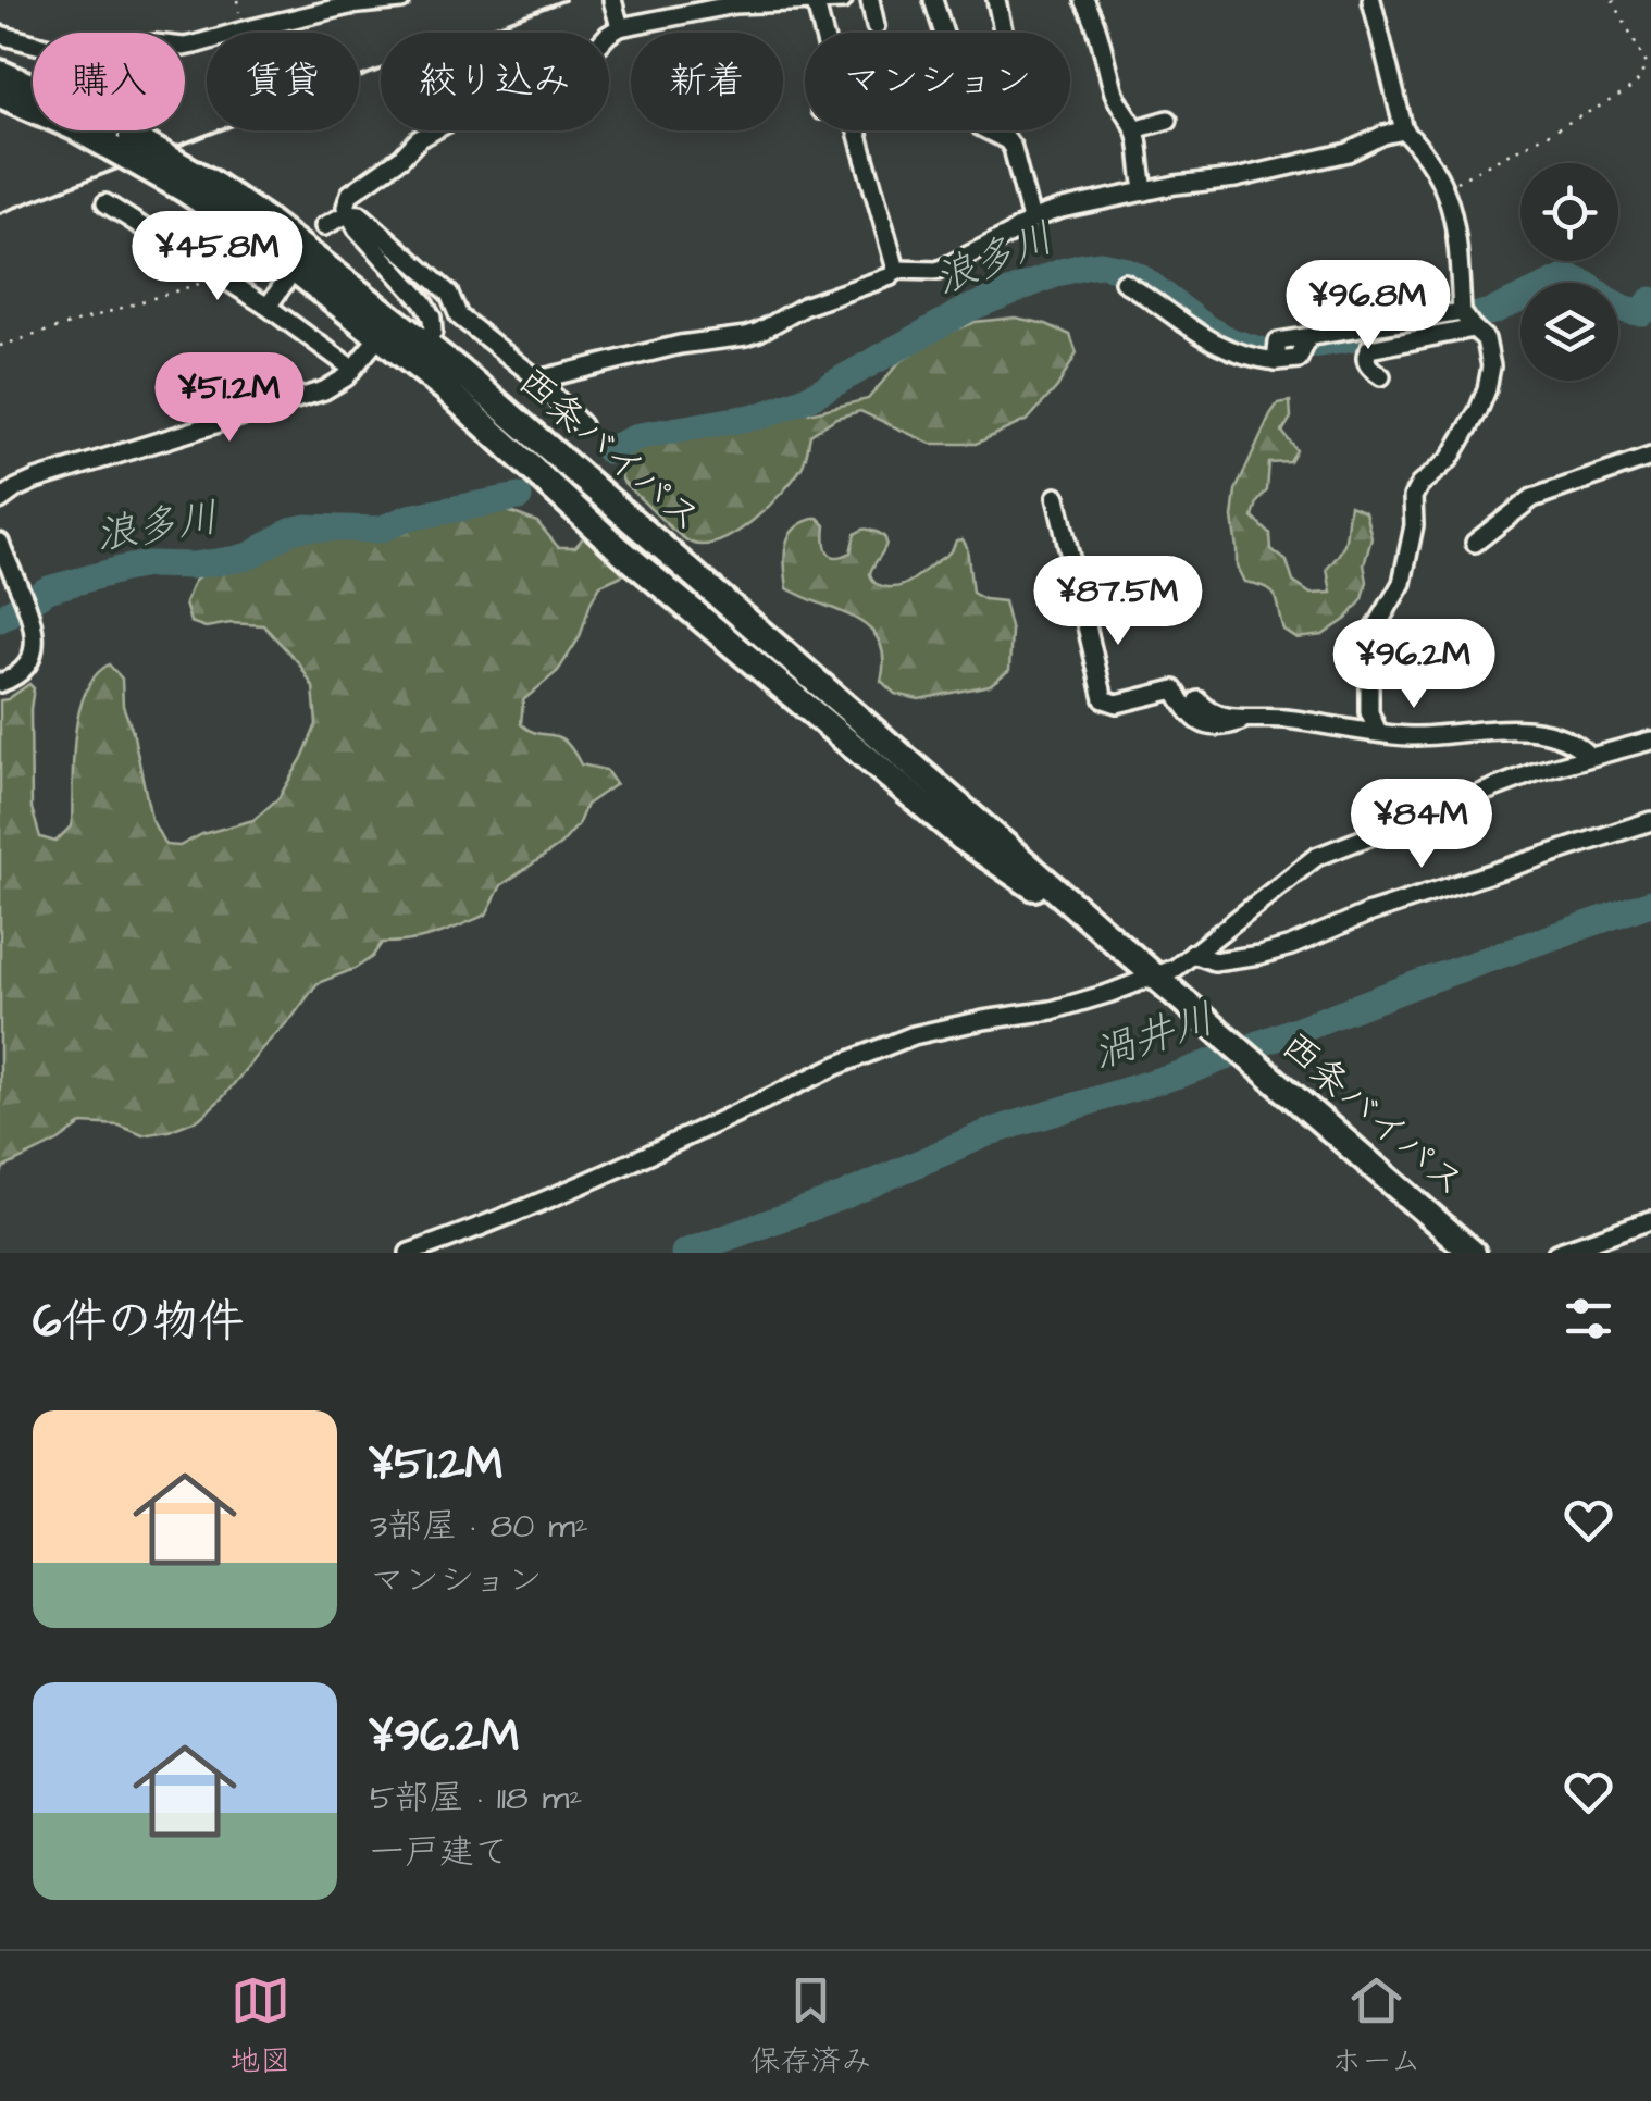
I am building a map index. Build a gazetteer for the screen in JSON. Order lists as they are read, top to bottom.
{
  "streets": {
    "highway": ["西条バイパス"]
  },
  "water": ["浪多川", "渦井川"],
  "page": {
    "chip": [
      "購入",
      "賃貸",
      "絞り込み",
      "新着",
      "マンション"
    ],
    "price": [
      "¥45.8M",
      "¥96.8M",
      "¥51.2M",
      "¥87.5M",
      "¥96.2M",
      "¥84M"
    ],
    "heading": "6件の物件",
    "list": [
      {
        "name": "¥51.2M",
        "note": "3部屋 · 80 m² · マンション"
      },
      {
        "name": "¥96.2M",
        "note": "5部屋 · 118 m² · 一戸建て"
      }
    ],
    "tabs": ["地図", "保存済み", "ホーム"]
  }
}
